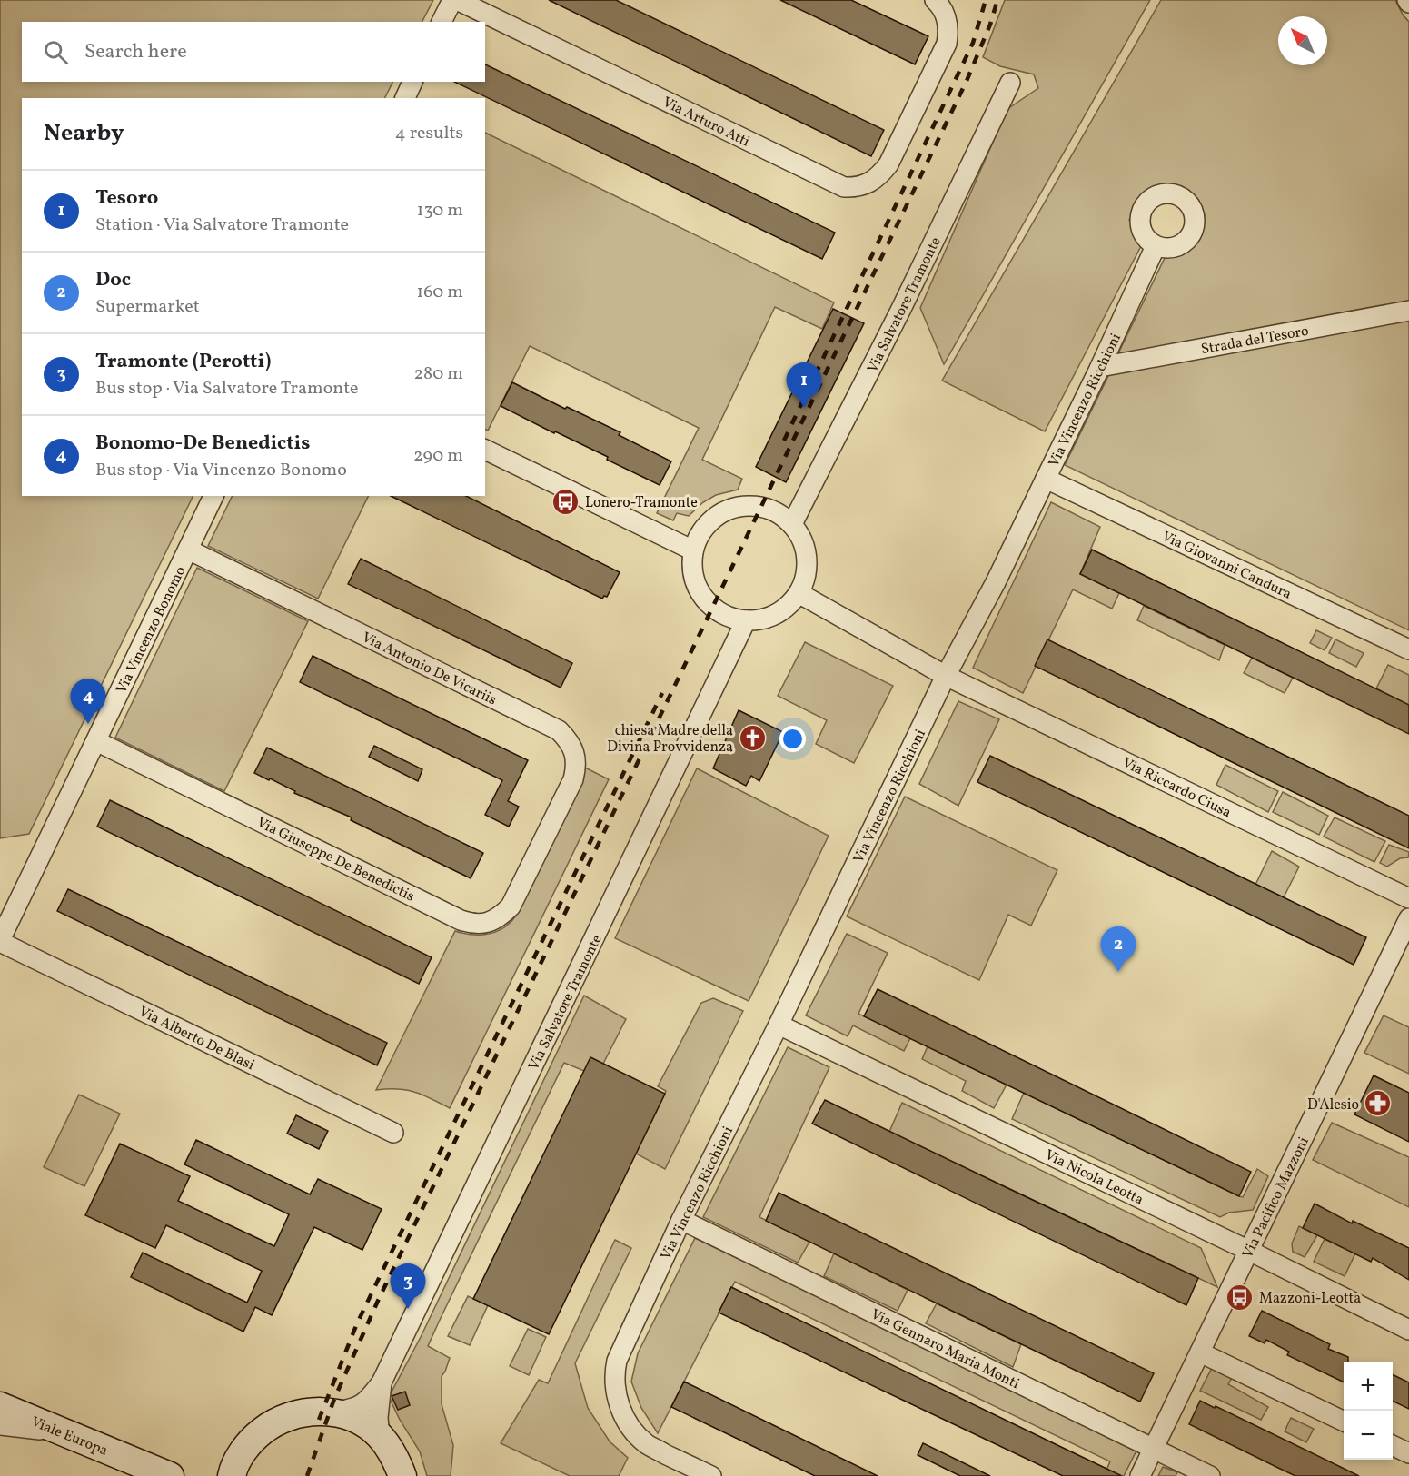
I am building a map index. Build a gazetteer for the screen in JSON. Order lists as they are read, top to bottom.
{
  "streets": {
    "main road": ["Viale Europa"],
    "street": [
      "Via Arturo Atti",
      "Via Salvatore Tramonte",
      "Strada del Tesoro",
      "Via Vincenzo Ricchioni",
      "Via Giovanni Candura",
      "Via Vincenzo Bonomo",
      "Via Antonio De Vicariis",
      "Via Riccardo Ciusa",
      "Via Giuseppe De Benedictis",
      "Via Alberto De Blasi",
      "Via Nicola Leotta",
      "Via Pacifico Mazzoni",
      "Via Gennaro Maria Monti"
    ]
  },
  "crossings": [
    ["Via Salvatore Tramonte", "Via Riccardo Ciusa"],
    ["Strada del Tesoro", "Via Vincenzo Ricchioni"],
    ["Via Vincenzo Ricchioni", "Via Giovanni Candura"],
    ["Via Vincenzo Ricchioni", "Via Riccardo Ciusa"],
    ["Via Vincenzo Ricchioni", "Via Nicola Leotta"],
    ["Via Vincenzo Ricchioni", "Via Gennaro Maria Monti"],
    ["Via Vincenzo Bonomo", "Via Antonio De Vicariis"],
    ["Via Vincenzo Bonomo", "Via Giuseppe De Benedictis"],
    ["Via Vincenzo Bonomo", "Via Alberto De Blasi"],
    ["Via Antonio De Vicariis", "Via Giuseppe De Benedictis"],
    ["Via Nicola Leotta", "Via Pacifico Mazzoni"],
    ["Via Pacifico Mazzoni", "Via Gennaro Maria Monti"]
  ],
  "places": {
    "bus stop": ["Lonero-Tramonte", "Mazzoni-Leotta"],
    "church": ["chiesa Madre della Divina Provvidenza"],
    "pharmacy": ["D'Alesio"]
  },
  "north": "top left",
  "page": {
    "search": "Search here",
    "heading": ["Nearby", "4 results"],
    "list": [
      {
        "mark": "1",
        "name": "Tesoro",
        "note": "Station · Via Salvatore Tramonte",
        "value": "130 m"
      },
      {
        "mark": "2",
        "name": "Doc",
        "note": "Supermarket",
        "value": "160 m"
      },
      {
        "mark": "3",
        "name": "Tramonte (Perotti)",
        "note": "Bus stop · Via Salvatore Tramonte",
        "value": "280 m"
      },
      {
        "mark": "4",
        "name": "Bonomo-De Benedictis",
        "note": "Bus stop · Via Vincenzo Bonomo",
        "value": "290 m"
      }
    ],
    "pins": [
      "1",
      "4",
      "2",
      "3"
    ],
    "map_buttons": ["+", "−"]
  }
}
